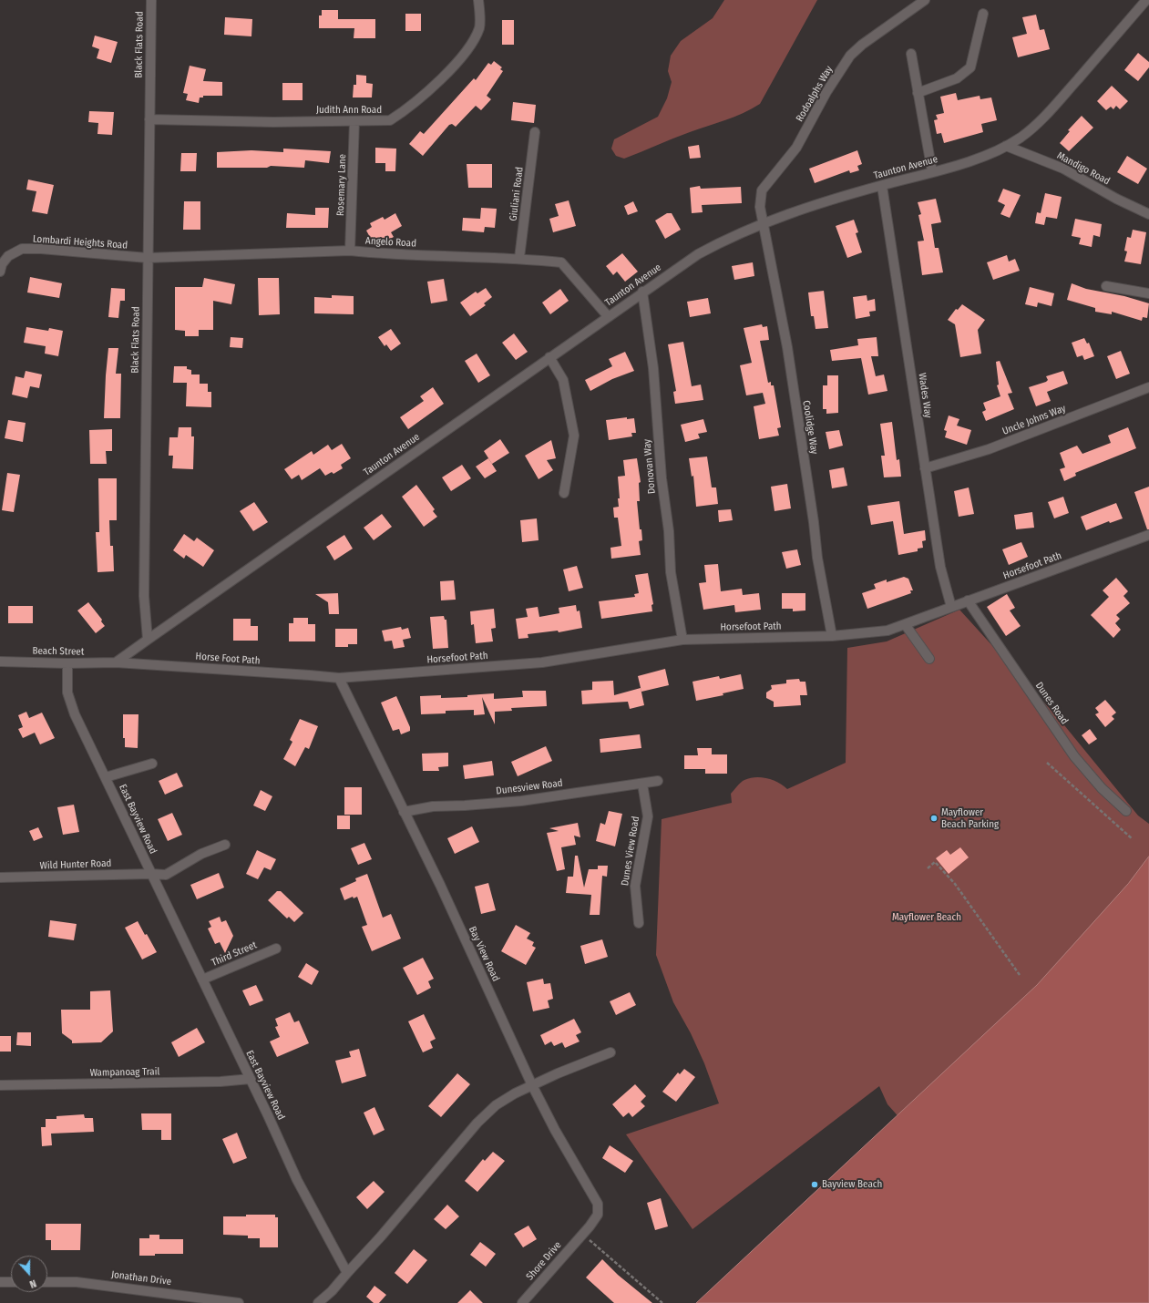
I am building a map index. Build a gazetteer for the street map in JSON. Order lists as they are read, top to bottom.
{
  "streets": {
    "street": [
      "Black Flats Road",
      "Rodoalphs Way",
      "Judith Ann Road",
      "Taunton Avenue",
      "Mandigo Road",
      "Rosemary Lane",
      "Giuliani Road",
      "Lombardi Heights Road",
      "Angelo Road",
      "Wades Way",
      "Uncle Johns Way",
      "Coolidge Way",
      "Donovan Way",
      "Horsefoot Path",
      "Beach Street",
      "Horse Foot Path",
      "Dunes Road",
      "Dunesview Road",
      "East Bayview Road",
      "Dunes View Road",
      "Wild Hunter Road",
      "Third Street",
      "Bay View Road",
      "Wampanoag Trail",
      "Shore Drive",
      "Jonathan Drive"
    ]
  },
  "crossings": [
    ["Black Flats Road", "Judith Ann Road"],
    ["Black Flats Road", "Taunton Avenue"],
    ["Black Flats Road", "Lombardi Heights Road"],
    ["Black Flats Road", "Angelo Road"],
    ["Rodoalphs Way", "Taunton Avenue"],
    ["Rodoalphs Way", "Coolidge Way"],
    ["Judith Ann Road", "Rosemary Lane"],
    ["Taunton Avenue", "Mandigo Road"],
    ["Taunton Avenue", "Angelo Road"],
    ["Taunton Avenue", "Wades Way"],
    ["Taunton Avenue", "Coolidge Way"],
    ["Taunton Avenue", "Donovan Way"],
    ["Rosemary Lane", "Angelo Road"],
    ["Giuliani Road", "Angelo Road"],
    ["Lombardi Heights Road", "Angelo Road"],
    ["Wades Way", "Uncle Johns Way"],
    ["Wades Way", "Horsefoot Path"],
    ["Coolidge Way", "Horsefoot Path"],
    ["Donovan Way", "Horsefoot Path"],
    ["Horsefoot Path", "Horse Foot Path"],
    ["Horsefoot Path", "Dunes Road"],
    ["Horsefoot Path", "Bay View Road"],
    ["Beach Street", "Horse Foot Path"],
    ["Beach Street", "East Bayview Road"],
    ["Horse Foot Path", "Bay View Road"],
    ["Dunesview Road", "Dunes View Road"],
    ["Dunesview Road", "Bay View Road"],
    ["East Bayview Road", "Wild Hunter Road"],
    ["East Bayview Road", "Third Street"],
    ["East Bayview Road", "Wampanoag Trail"],
    ["Bay View Road", "Shore Drive"]
  ],
  "parks": ["Mayflower Beach"],
  "places": ["Mayflower Beach Parking", "Bayview Beach"],
  "north": "bottom"
}
